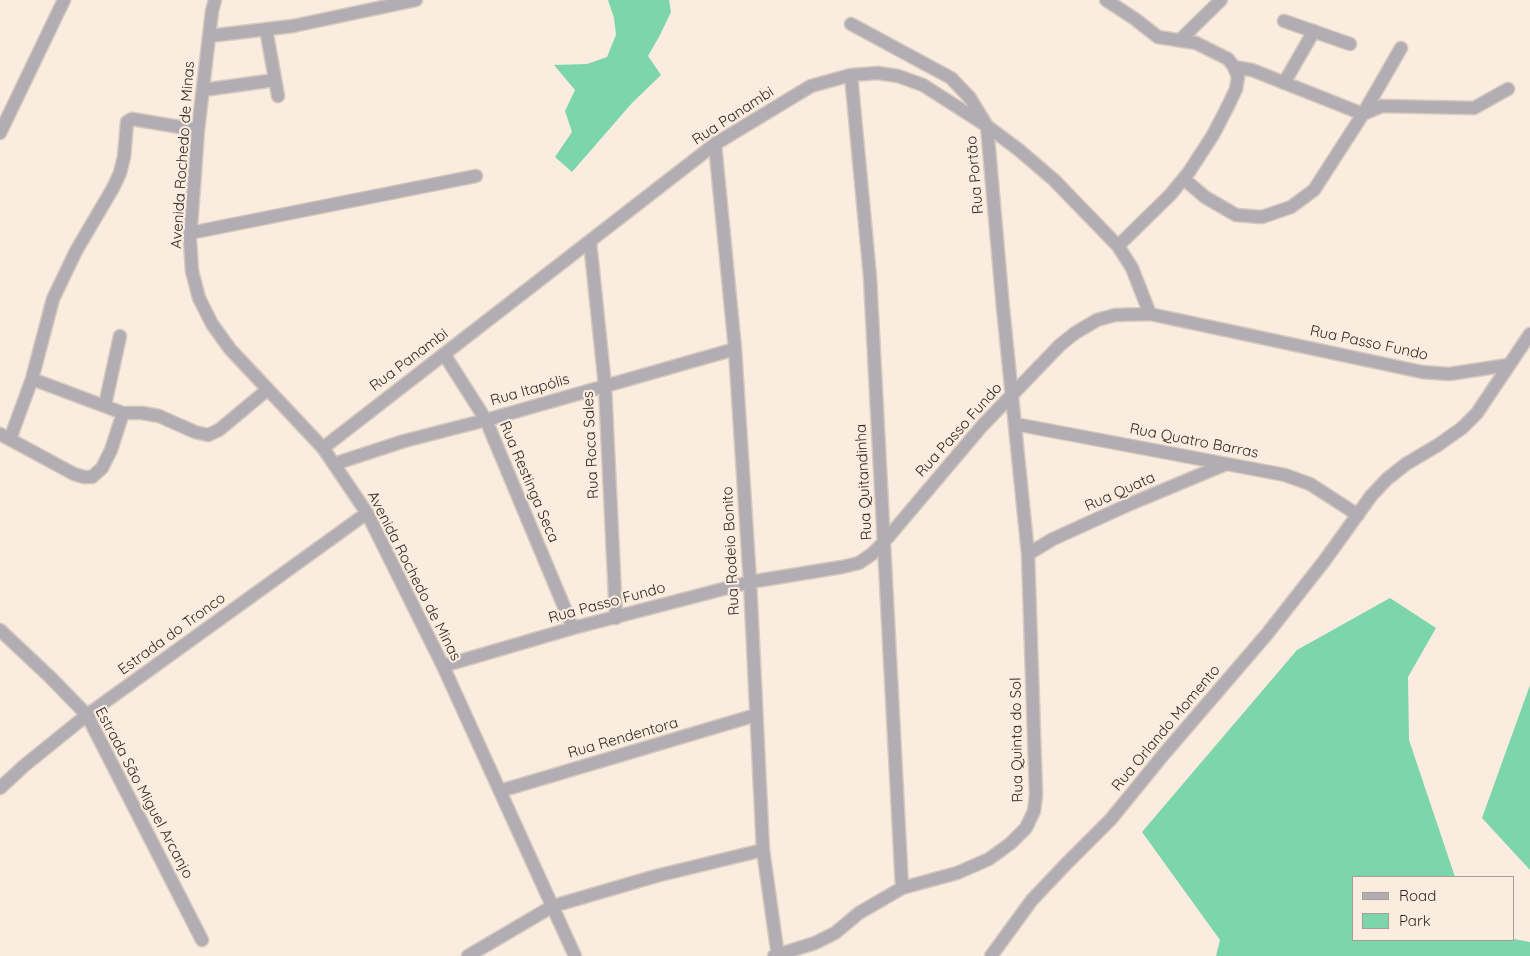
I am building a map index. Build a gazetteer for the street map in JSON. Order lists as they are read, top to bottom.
{
  "streets": {
    "street": [
      "Rua Panambi",
      "Avenida Rochedo de Minas",
      "Rua Portão",
      "Rua Passo Fundo",
      "Rua Itapólis",
      "Rua Quatro Barras",
      "Rua Roca Sales",
      "Rua Restinga Seca",
      "Rua Quitandinha",
      "Rua Quata",
      "Rua Rodeio Bonito",
      "Estrada do Tronco",
      "Rua Orlando Momento",
      "Rua Rendentora",
      "Rua Quinta do Sol",
      "Estrada São Miguel Arcanjo"
    ]
  },
  "crossings": [
    ["Rua Panambi", "Avenida Rochedo de Minas"],
    ["Rua Panambi", "Rua Portão"],
    ["Rua Panambi", "Rua Passo Fundo"],
    ["Rua Panambi", "Rua Roca Sales"],
    ["Rua Panambi", "Rua Restinga Seca"],
    ["Rua Panambi", "Rua Quitandinha"],
    ["Rua Panambi", "Rua Rodeio Bonito"],
    ["Avenida Rochedo de Minas", "Rua Passo Fundo"],
    ["Avenida Rochedo de Minas", "Rua Itapólis"],
    ["Avenida Rochedo de Minas", "Estrada do Tronco"],
    ["Avenida Rochedo de Minas", "Rua Rendentora"],
    ["Rua Portão", "Rua Passo Fundo"],
    ["Rua Portão", "Rua Quinta do Sol"],
    ["Rua Passo Fundo", "Rua Roca Sales"],
    ["Rua Passo Fundo", "Rua Restinga Seca"],
    ["Rua Passo Fundo", "Rua Quitandinha"],
    ["Rua Passo Fundo", "Rua Rodeio Bonito"],
    ["Rua Passo Fundo", "Rua Orlando Momento"],
    ["Rua Passo Fundo", "Rua Quinta do Sol"],
    ["Rua Itapólis", "Rua Roca Sales"],
    ["Rua Itapólis", "Rua Restinga Seca"],
    ["Rua Itapólis", "Rua Rodeio Bonito"],
    ["Rua Quatro Barras", "Rua Quata"],
    ["Rua Quatro Barras", "Rua Orlando Momento"],
    ["Rua Quatro Barras", "Rua Quinta do Sol"],
    ["Rua Quitandinha", "Rua Quinta do Sol"],
    ["Rua Quata", "Rua Quinta do Sol"],
    ["Rua Rodeio Bonito", "Rua Rendentora"],
    ["Rua Rodeio Bonito", "Rua Quinta do Sol"],
    ["Estrada do Tronco", "Estrada São Miguel Arcanjo"]
  ],
  "legend": ["Road", "Park"]
}
